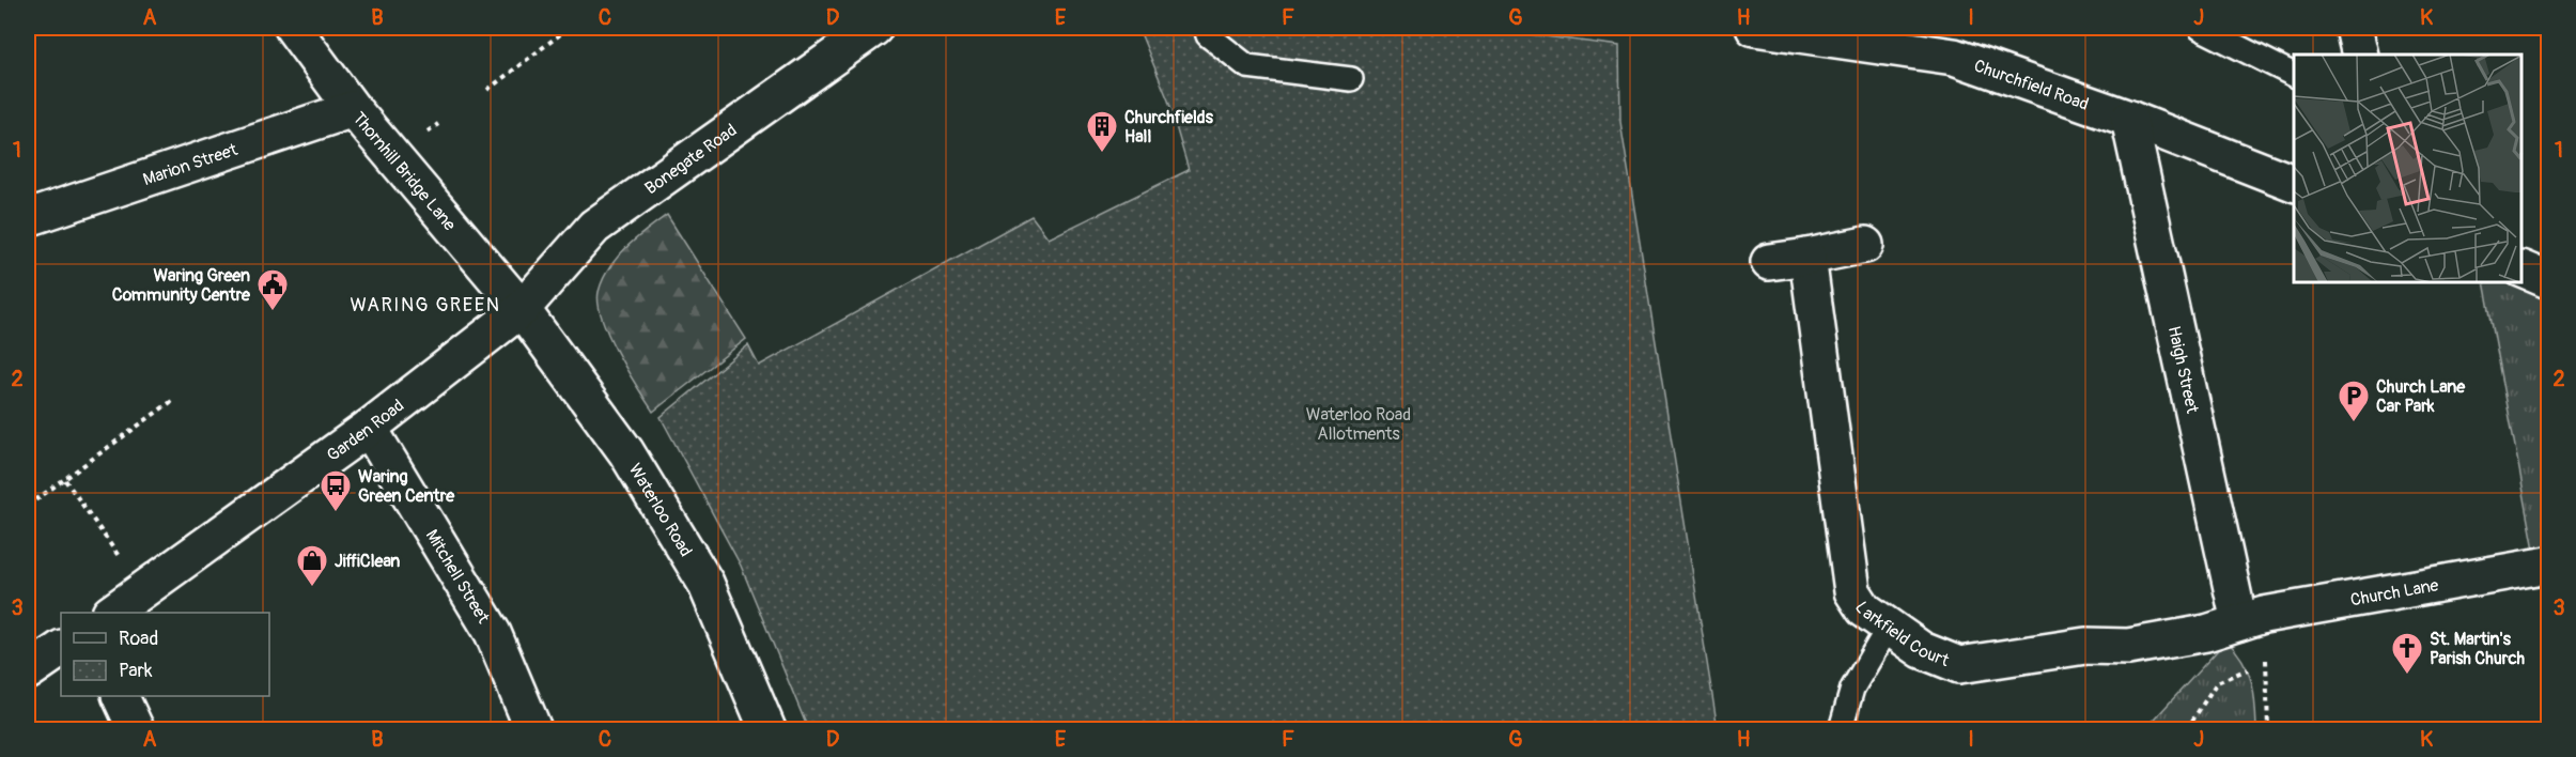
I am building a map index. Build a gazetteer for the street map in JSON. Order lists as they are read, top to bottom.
{
  "streets": {
    "street": [
      "Churchfield Road",
      "Bonegate Road",
      "Marion Street",
      "Thornhill Bridge Lane",
      "Haigh Street",
      "Garden Road",
      "Waterloo Road",
      "Mitchell Street",
      "Church Lane",
      "Larkfield Court"
    ]
  },
  "crossings": [
    ["Churchfield Road", "Haigh Street"],
    ["Bonegate Road", "Thornhill Bridge Lane"],
    ["Bonegate Road", "Garden Road"],
    ["Bonegate Road", "Waterloo Road"],
    ["Marion Street", "Thornhill Bridge Lane"],
    ["Thornhill Bridge Lane", "Garden Road"],
    ["Thornhill Bridge Lane", "Waterloo Road"],
    ["Haigh Street", "Church Lane"],
    ["Haigh Street", "Larkfield Court"],
    ["Garden Road", "Waterloo Road"],
    ["Garden Road", "Mitchell Street"],
    ["Church Lane", "Larkfield Court"]
  ],
  "districts": ["WARING GREEN"],
  "parks": ["Waterloo Road Allotments"],
  "places": {
    "building": ["Churchfields Hall"],
    "public building": ["Waring Green Community Centre"],
    "parking": ["Church Lane Car Park"],
    "bus stop": ["Waring Green Centre"],
    "shop": ["JiffiClean"],
    "church": ["St. Martin's Parish Church"]
  },
  "legend": ["Road", "Park"],
  "grid": {
    "columns": [
      "A",
      "B",
      "C",
      "D",
      "E",
      "F",
      "G",
      "H",
      "I",
      "J",
      "K"
    ],
    "rows": ["1", "2", "3"]
  }
}
